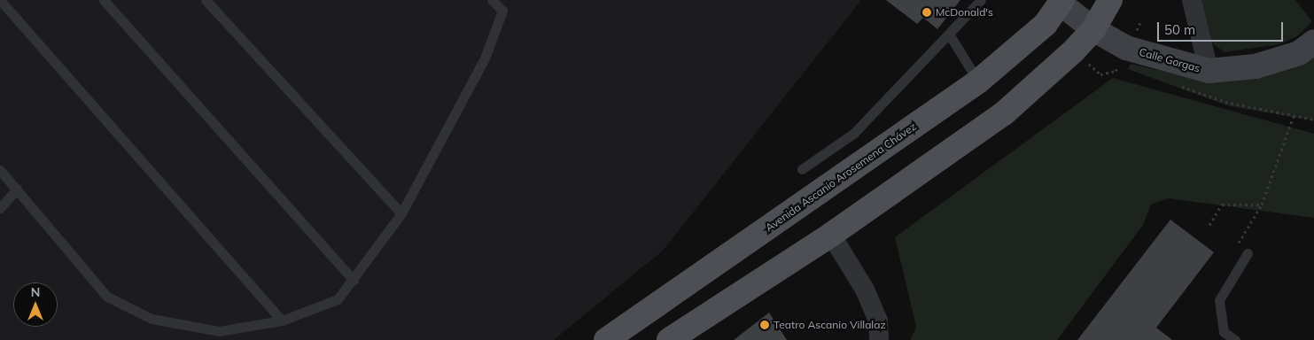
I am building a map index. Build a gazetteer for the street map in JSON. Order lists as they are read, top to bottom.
{
  "streets": {
    "main road": ["Avenida Ascanio Arosemena Chávez"],
    "street": ["Calle Gorgas"]
  },
  "crossings": [
    ["Calle Gorgas", "Avenida Ascanio Arosemena Chávez"]
  ],
  "places": ["McDonald's", "Teatro Ascanio Villalaz"],
  "scale_bar": "50 m",
  "north": "top"
}
